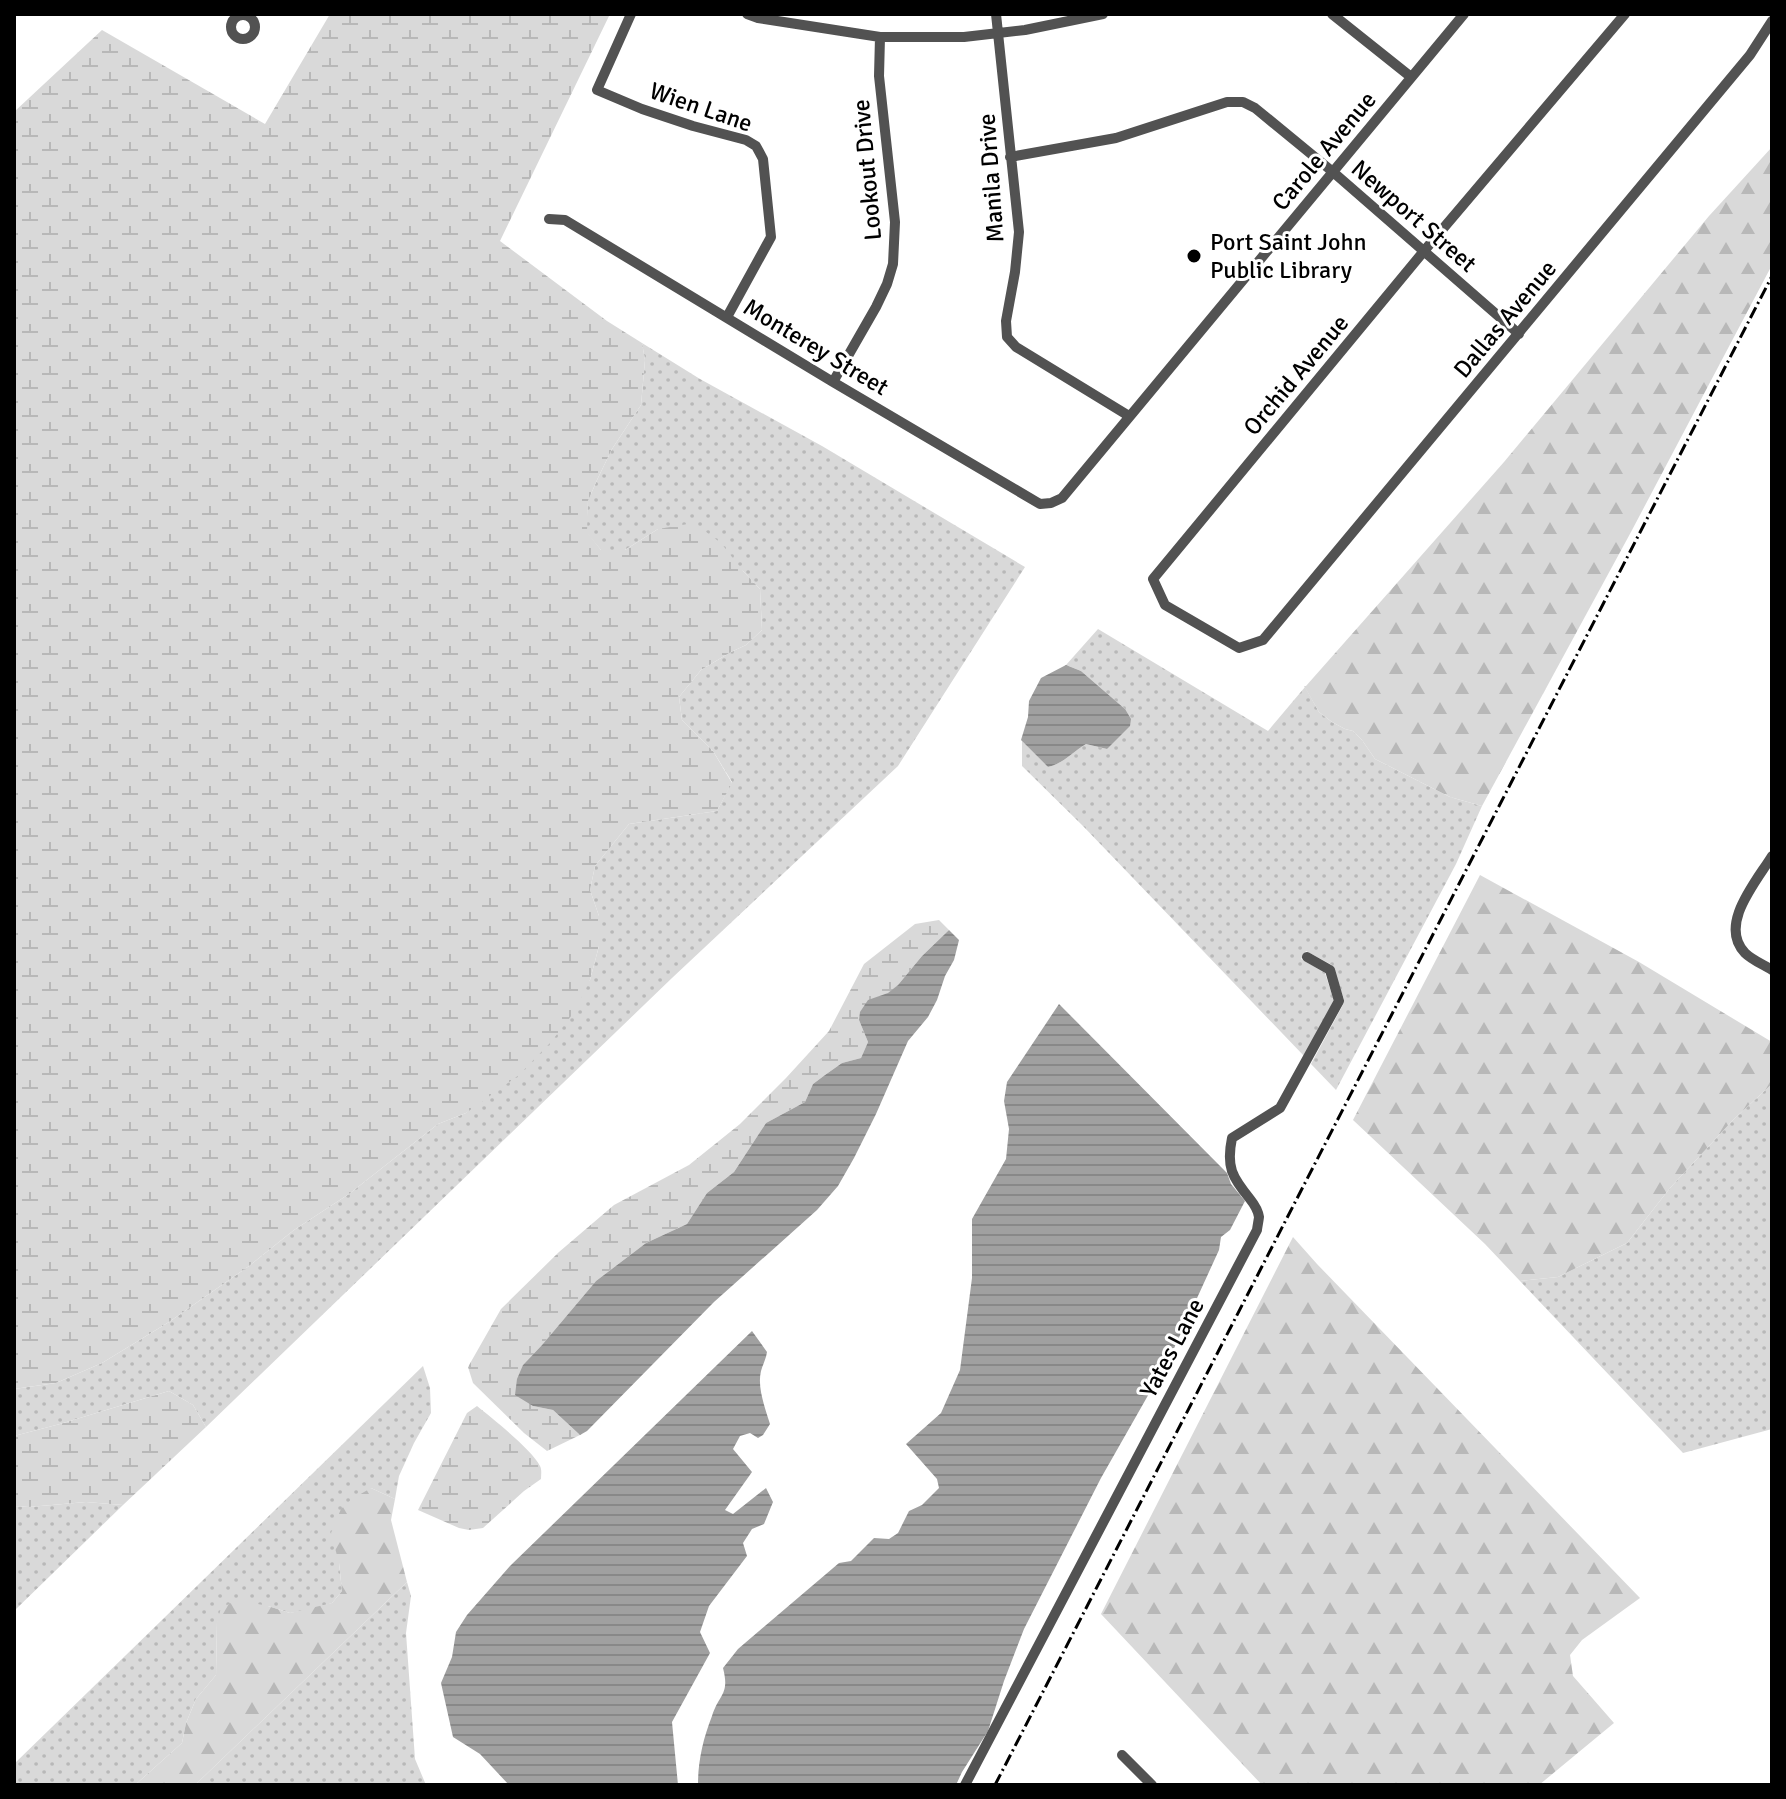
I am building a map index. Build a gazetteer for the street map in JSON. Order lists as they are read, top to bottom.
{
  "streets": {
    "street": [
      "Wien Lane",
      "Carole Avenue",
      "Lookout Drive",
      "Manila Drive",
      "Newport Street",
      "Dallas Avenue",
      "Monterey Street",
      "Orchid Avenue",
      "Yates Lane"
    ]
  },
  "crossings": [
    ["Wien Lane", "Monterey Street"],
    ["Carole Avenue", "Manila Drive"],
    ["Carole Avenue", "Newport Street"],
    ["Carole Avenue", "Monterey Street"],
    ["Lookout Drive", "Monterey Street"],
    ["Manila Drive", "Newport Street"],
    ["Newport Street", "Dallas Avenue"],
    ["Newport Street", "Orchid Avenue"],
    ["Dallas Avenue", "Orchid Avenue"]
  ],
  "places": ["Port Saint John Public Library"]
}
